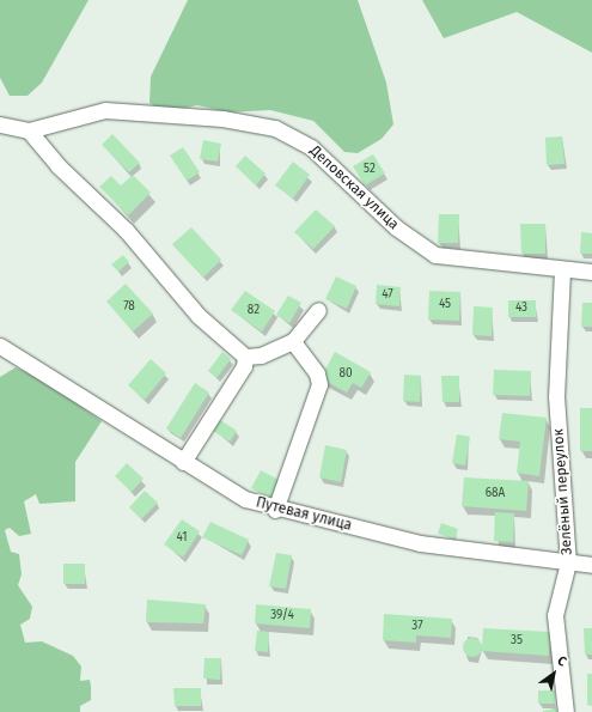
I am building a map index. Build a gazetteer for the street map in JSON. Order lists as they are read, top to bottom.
{
  "streets": {
    "street": ["Деповская улица", "Зелёный переулок", "Путевая улица"]
  },
  "crossings": [
    ["Деповская улица", "Зелёный переулок"],
    ["Зелёный переулок", "Путевая улица"]
  ],
  "house_numbers": [
    "52",
    "47",
    "45",
    "78",
    "43",
    "82",
    "80",
    "68А",
    "41",
    "39/4",
    "37",
    "35"
  ],
  "north": "top right"
}
